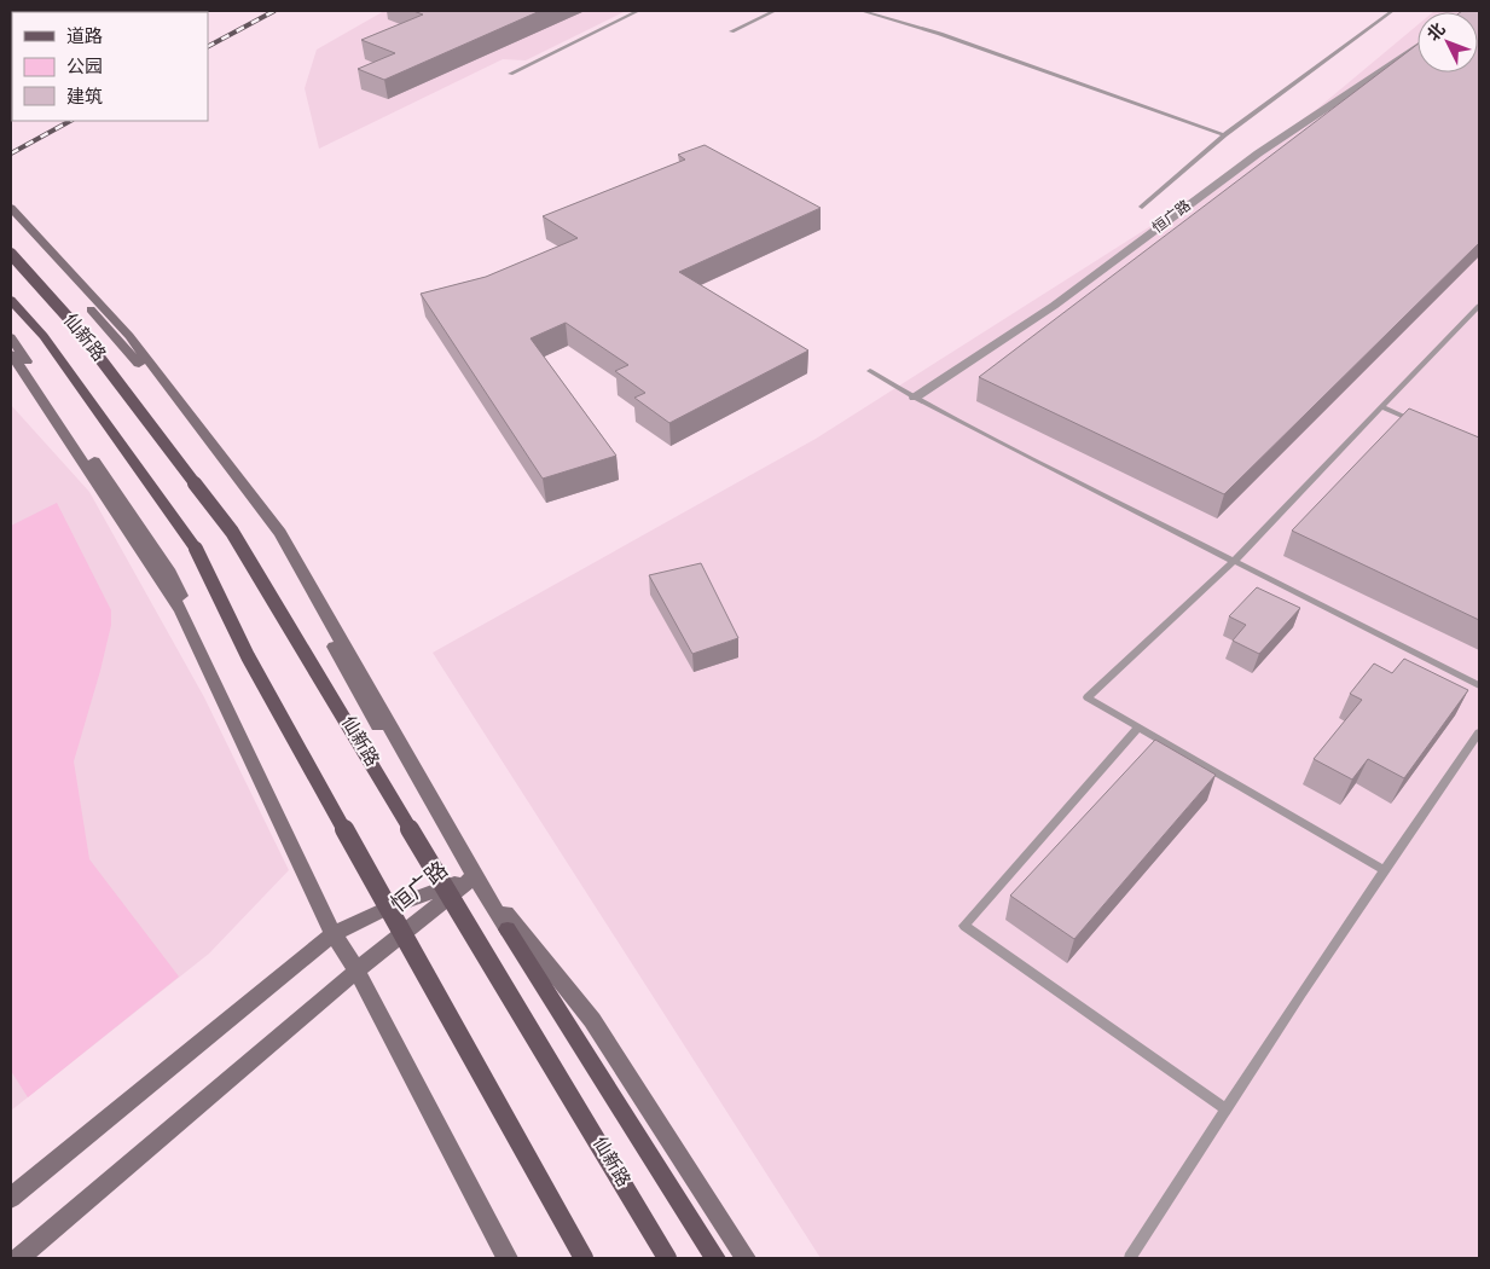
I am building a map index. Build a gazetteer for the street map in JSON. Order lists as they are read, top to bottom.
{
  "streets": {
    "main road": ["恒广路", "仙新路"]
  },
  "crossings": [
    ["恒广路", "仙新路"]
  ],
  "legend": ["道路", "公园", "建筑"],
  "north": "top left"
}
